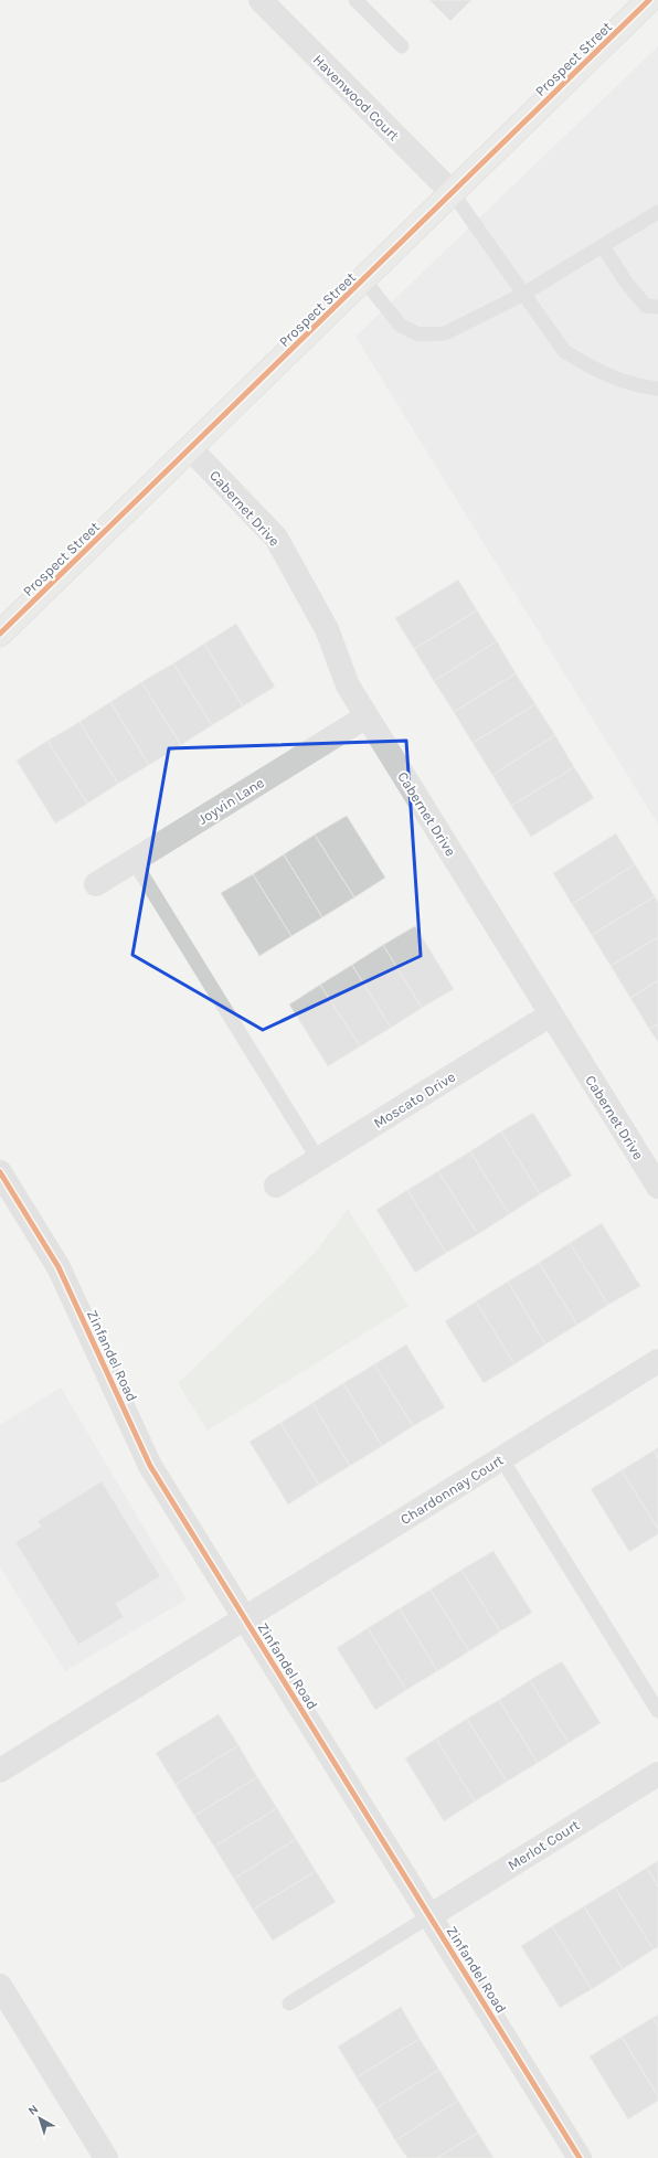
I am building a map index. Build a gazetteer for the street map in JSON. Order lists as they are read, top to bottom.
{
  "streets": {
    "street": [
      "Prospect Street",
      "Havenwood Court",
      "Cabernet Drive",
      "Joyvin Lane",
      "Moscato Drive",
      "Zinfandel Road",
      "Chardonnay Court",
      "Merlot Court"
    ]
  },
  "crossings": [
    ["Prospect Street", "Havenwood Court"],
    ["Prospect Street", "Cabernet Drive"],
    ["Cabernet Drive", "Joyvin Lane"],
    ["Cabernet Drive", "Moscato Drive"],
    ["Zinfandel Road", "Chardonnay Court"],
    ["Zinfandel Road", "Merlot Court"]
  ],
  "north": "top left"
}
